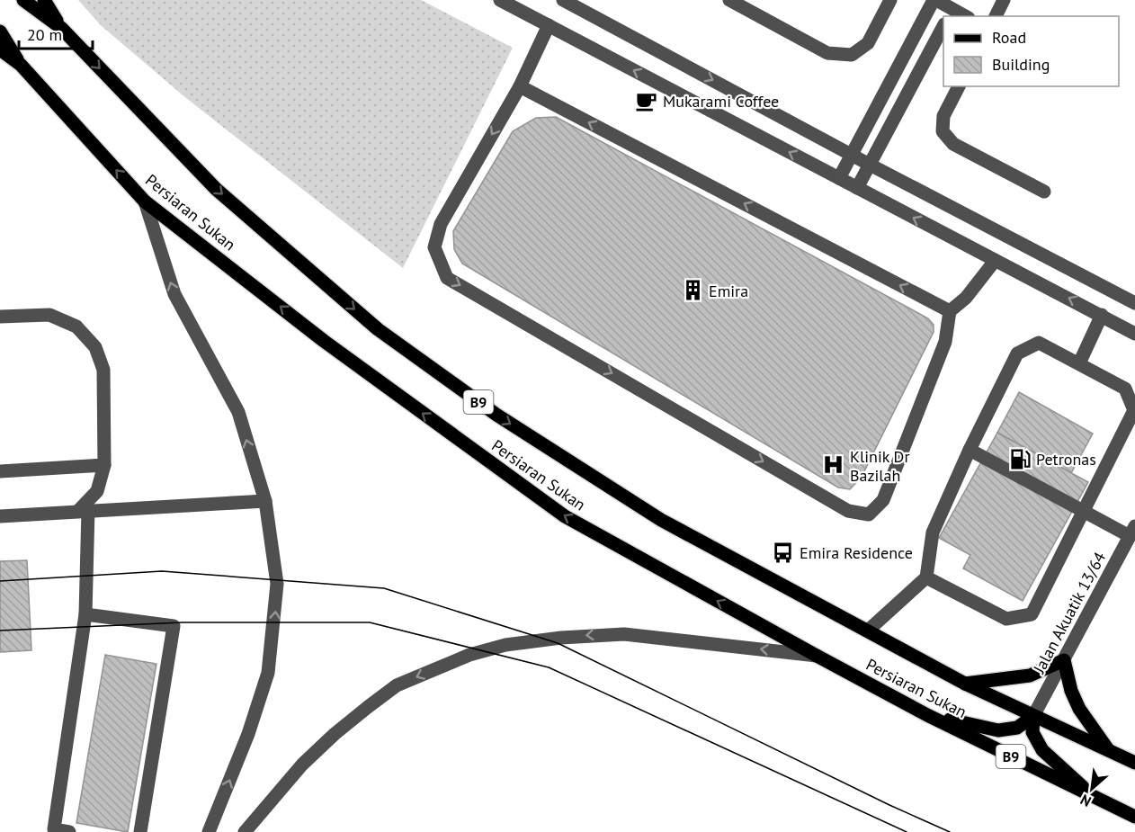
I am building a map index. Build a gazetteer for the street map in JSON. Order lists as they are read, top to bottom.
{
  "streets": {
    "main road": ["Persiaran Sukan", "B9"],
    "street": ["Jalan Akuatik 13/64"]
  },
  "crossings": [
    ["Persiaran Sukan", "Jalan Akuatik 13/64"]
  ],
  "places": {
    "cafe": ["Mukarami Coffee"],
    "building": ["Emira"],
    "fuel station": ["Petronas"],
    "hospital": ["Klinik Dr Bazilah"],
    "bus stop": ["Emira Residence"]
  },
  "legend": ["Road", "Building"],
  "scale_bar": "20 m",
  "north": "bottom left"
}
